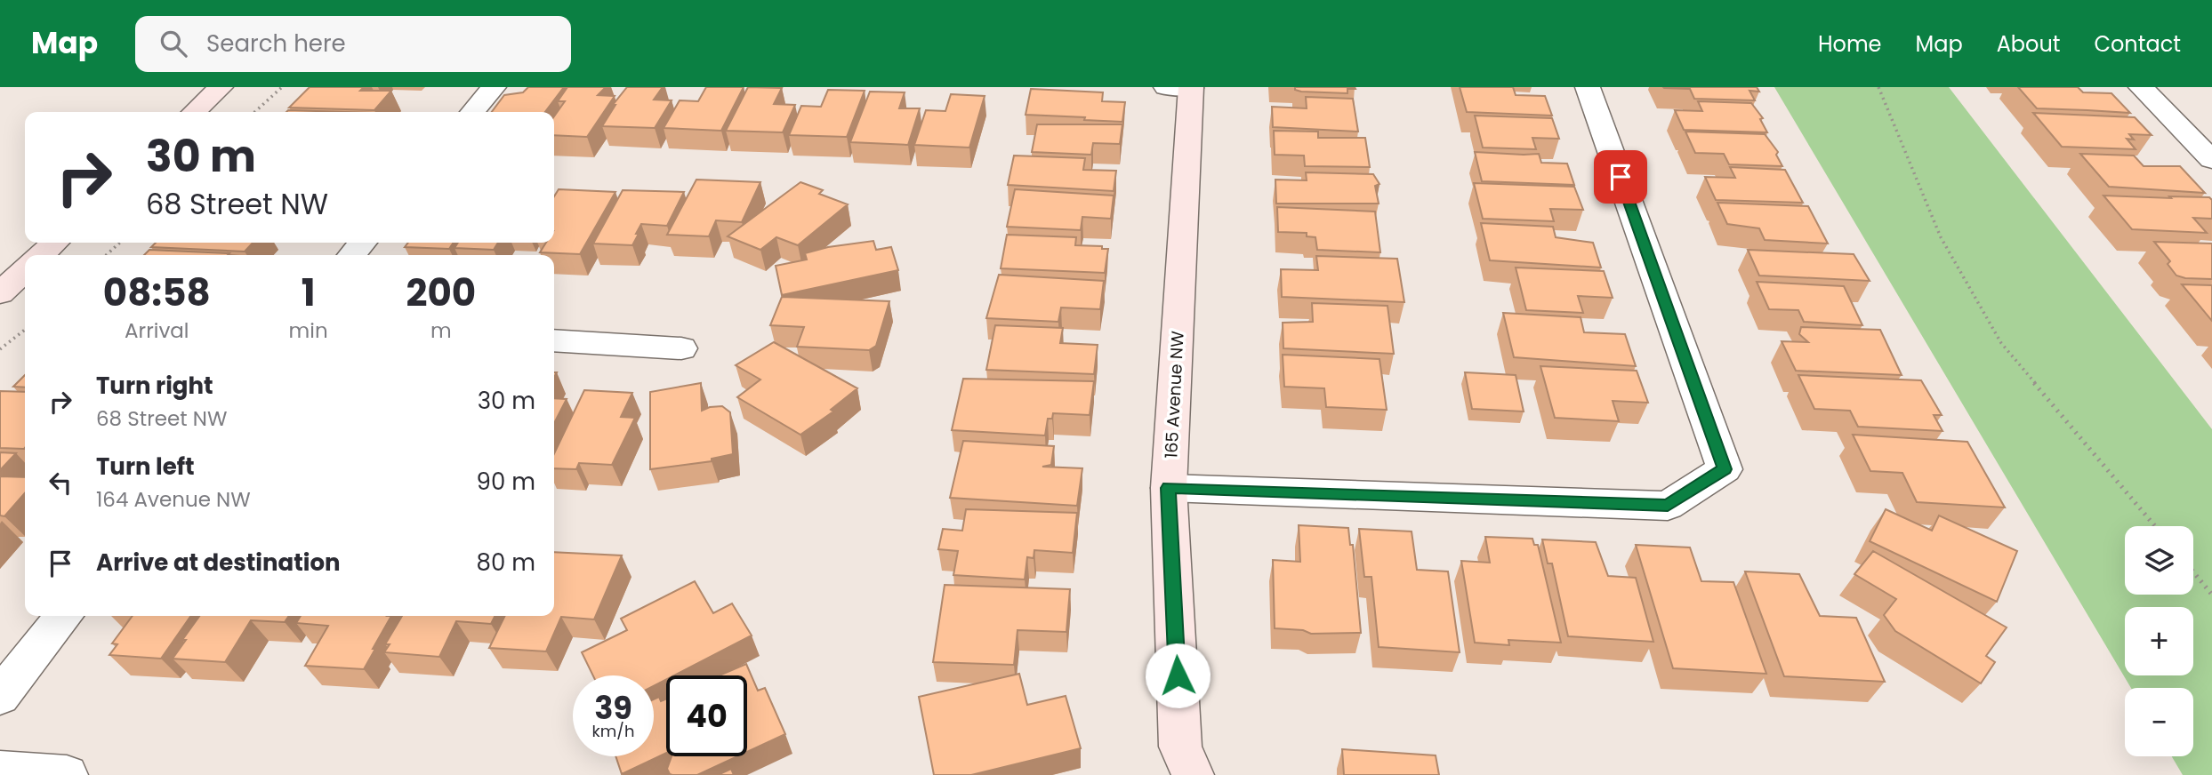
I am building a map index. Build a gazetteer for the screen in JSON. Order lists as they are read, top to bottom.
{
  "streets": {
    "street": ["165 Avenue NW"]
  },
  "page": {
    "header": "Map",
    "search": "Search here",
    "nav": [
      "Home",
      "Map",
      "About",
      "Contact"
    ],
    "turn": ["30 m", "68 Street NW"],
    "eta": [
      "08:58",
      "Arrival",
      "1",
      "min",
      "200",
      "m"
    ],
    "list": [
      {
        "name": "Turn right",
        "note": "68 Street NW",
        "value": "30 m"
      },
      {
        "name": "Turn left",
        "note": "164 Avenue NW",
        "value": "90 m"
      },
      {
        "name": "Arrive at destination",
        "value": "80 m"
      }
    ],
    "map_buttons": ["+", "−"],
    "speed": "39 km/h",
    "limit": "40"
  }
}
